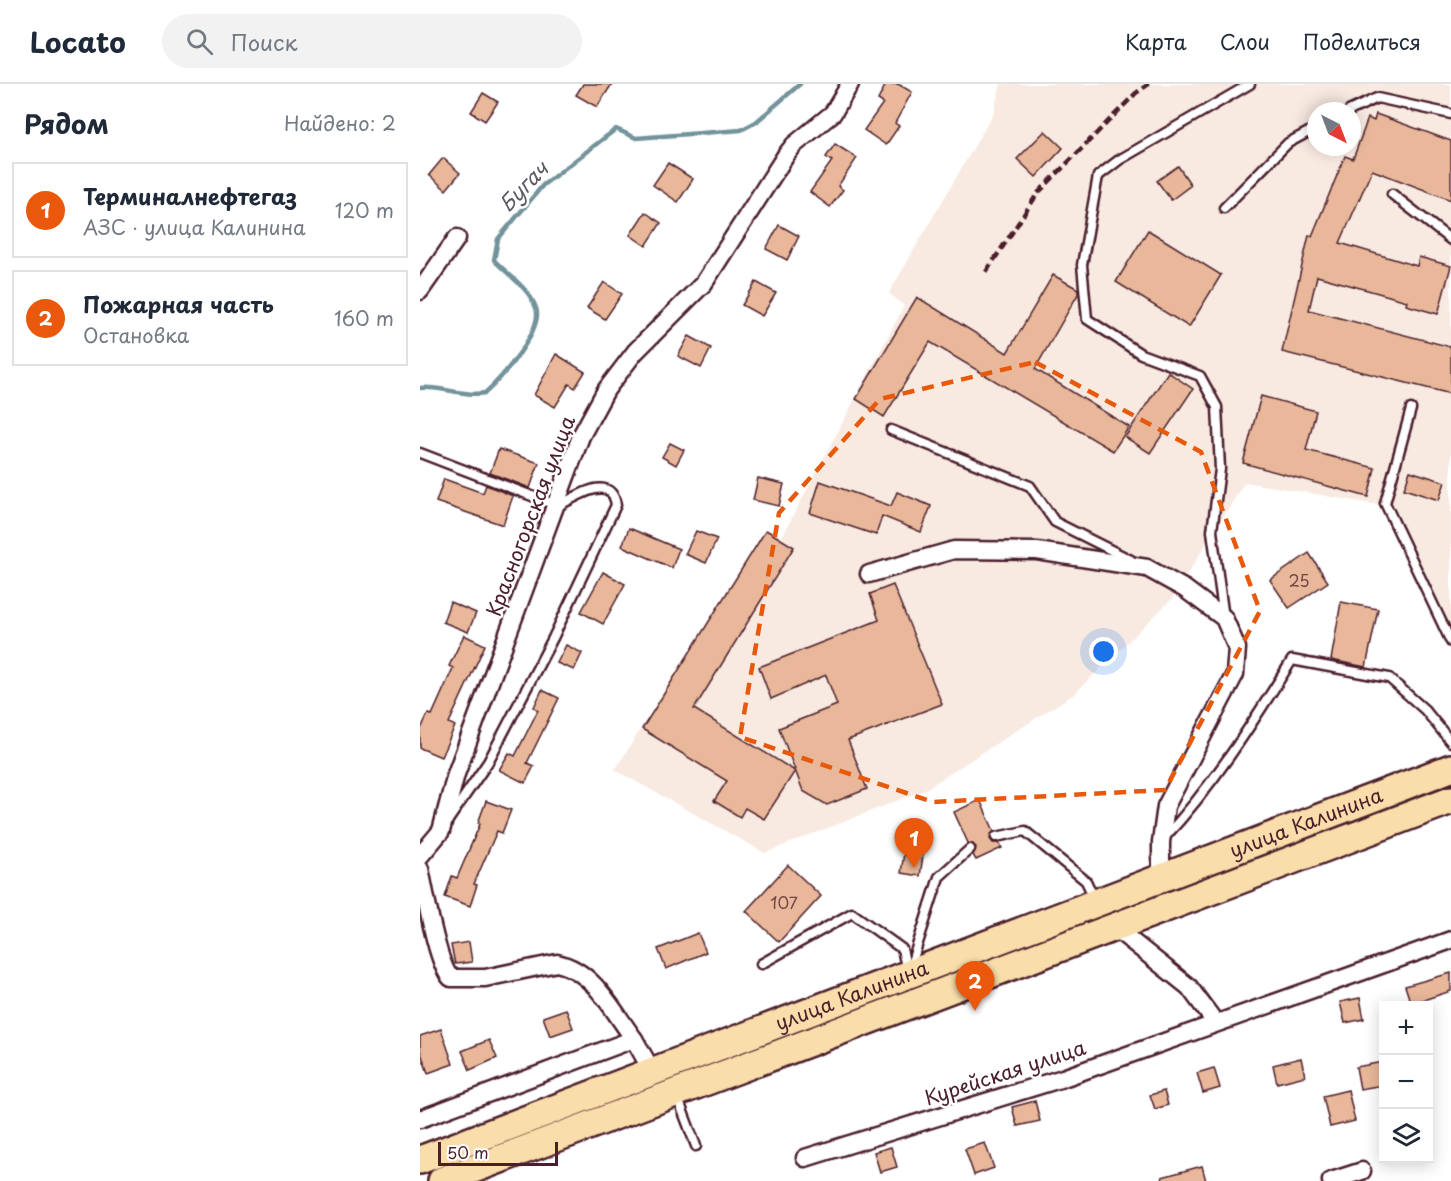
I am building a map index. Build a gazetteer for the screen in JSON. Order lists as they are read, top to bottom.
{
  "streets": {
    "main road": ["улица Калинина"],
    "street": ["Красногорская улица", "Курейская улица"]
  },
  "water": ["Бугач"],
  "house_numbers": ["25", "107"],
  "scale_bar": "50 m",
  "north": "bottom right",
  "page": {
    "header": "Locato",
    "search": "Поиск",
    "nav": ["Карта", "Слои", "Поделиться"],
    "heading": ["Рядом", "Найдено: 2"],
    "list": [
      {
        "mark": "1",
        "name": "Терминалнефтегаз",
        "note": "АЗС · улица Калинина",
        "value": "120 m"
      },
      {
        "mark": "2",
        "name": "Пожарная часть",
        "note": "Остановка",
        "value": "160 m"
      }
    ],
    "pins": ["1", "2"],
    "map_buttons": ["+", "−"],
    "scale": "50 m"
  }
}
